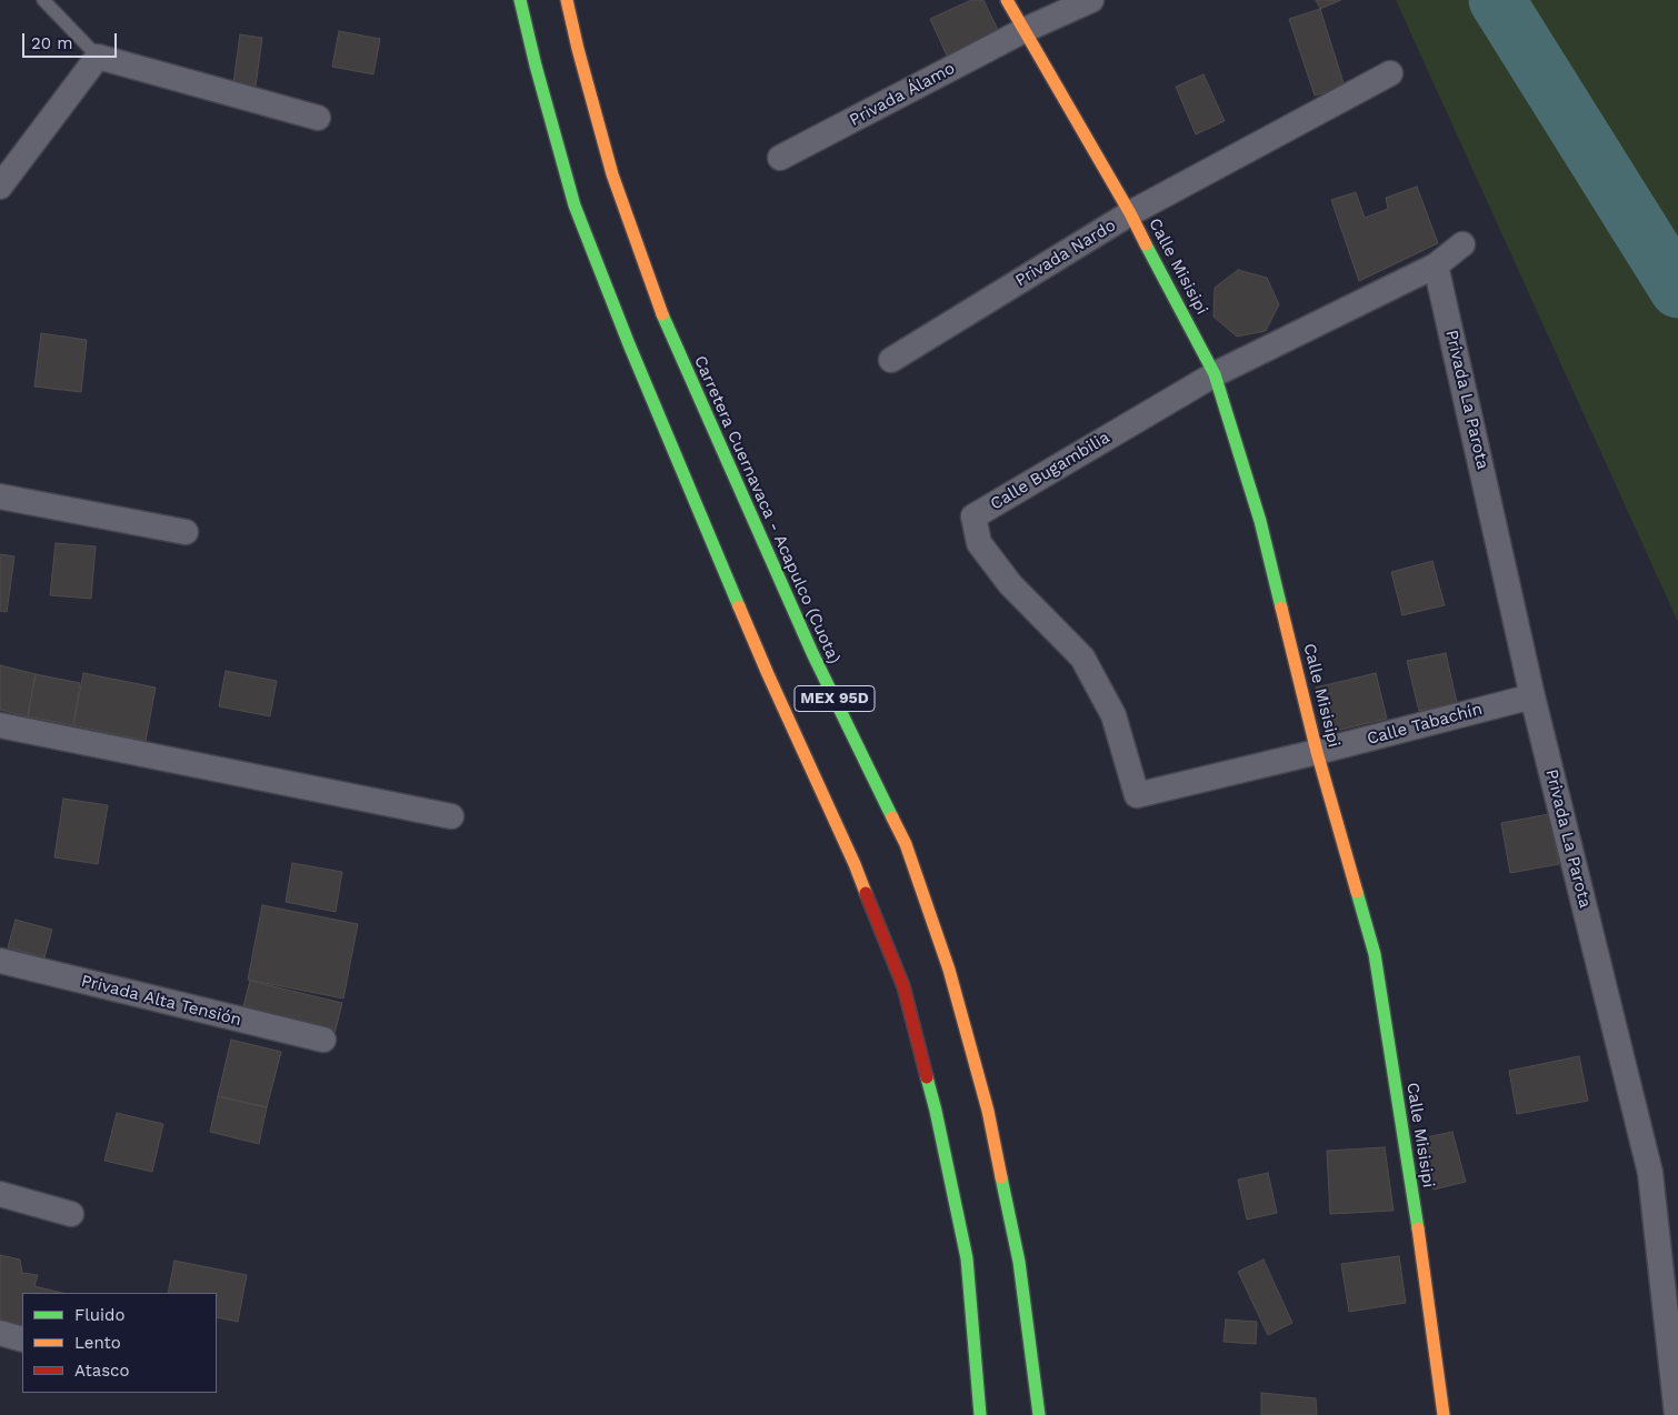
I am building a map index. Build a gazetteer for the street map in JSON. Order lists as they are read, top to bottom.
{
  "streets": {
    "main road": ["Calle Misisipi", "Carretera Cuernavaca - Acapulco (Cuota)", "MEX 95D"],
    "street": [
      "Privada Álamo",
      "Privada Nardo",
      "Privada La Parota",
      "Calle Bugambilia",
      "Calle Tabachín",
      "Privada Alta Tensión"
    ]
  },
  "crossings": [
    ["Privada Álamo", "Calle Misisipi"],
    ["Privada Nardo", "Calle Misisipi"],
    ["Calle Misisipi", "Calle Bugambilia"],
    ["Calle Misisipi", "Calle Tabachín"],
    ["Privada La Parota", "Calle Bugambilia"],
    ["Privada La Parota", "Calle Tabachín"],
    ["Calle Bugambilia", "Calle Tabachín"]
  ],
  "legend": ["Fluido", "Lento", "Atasco"],
  "scale_bar": "20 m"
}
